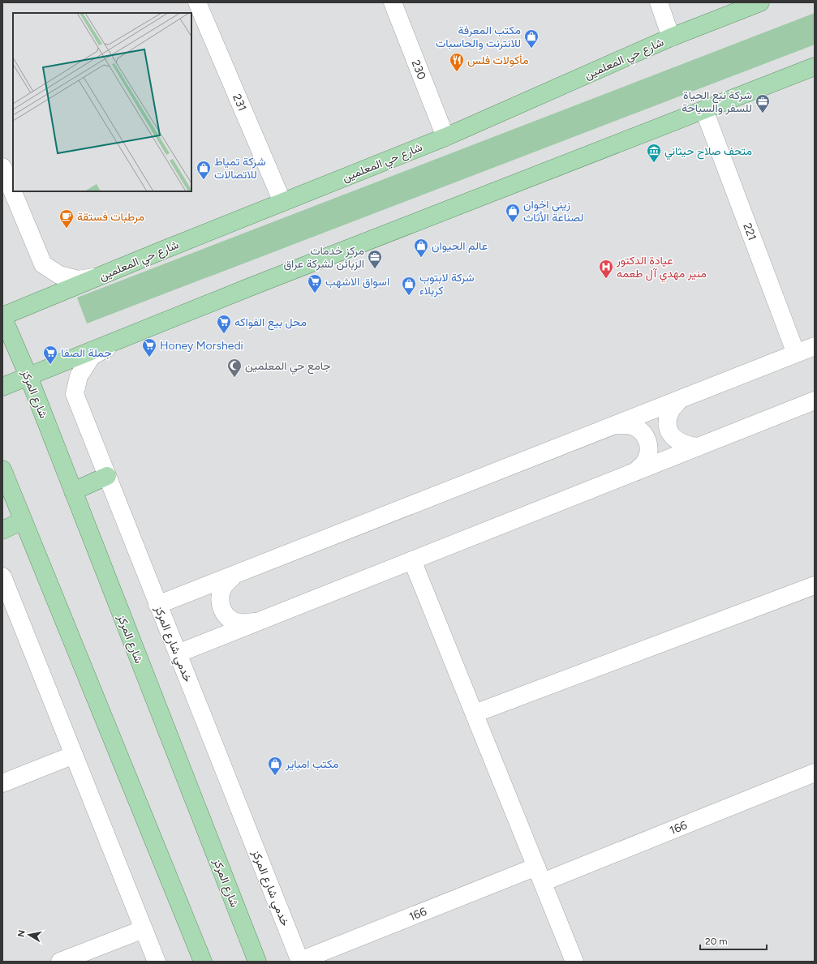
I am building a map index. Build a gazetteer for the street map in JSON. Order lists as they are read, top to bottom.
{
  "streets": {
    "main road": ["شارع حي المعلمين", "شارع المركز"],
    "street": [
      "230",
      "231",
      "221",
      "خدمي شارع المركز",
      "166"
    ]
  },
  "crossings": [
    ["شارع حي المعلمين", "230"],
    ["شارع حي المعلمين", "231"],
    ["شارع حي المعلمين", "شارع المركز"],
    ["خدمي شارع المركز", "166"]
  ],
  "places": {
    "shop": [
      "مكتب المعرفة للانترنت والحاسبات",
      "شركة تمياط للاتصالات",
      "زيني اخوان لصناعة الأثاث",
      "عالم الحيوان",
      "شركة لابتوب كربلاء",
      "مكتب امباير"
    ],
    "restaurant": ["مأكولات فلس"],
    "office": ["شركة نبع الحياة للسفر والسياحة", "مركز خدمات الزبائن لشركة عراق"],
    "museum": ["متحف صلاح حيثاني"],
    "cafe": ["مرطبات فستقة"],
    "hospital": ["عيادة الدكتور منير مهدي آل طعمه"],
    "supermarket": [
      "اسواق الاشهب",
      "محل بيع الفواكه",
      "Honey Morshedi",
      "جملة الصفا"
    ],
    "mosque": ["جامع حي المعلمين"]
  },
  "scale_bar": "20 m",
  "north": "left"
}
